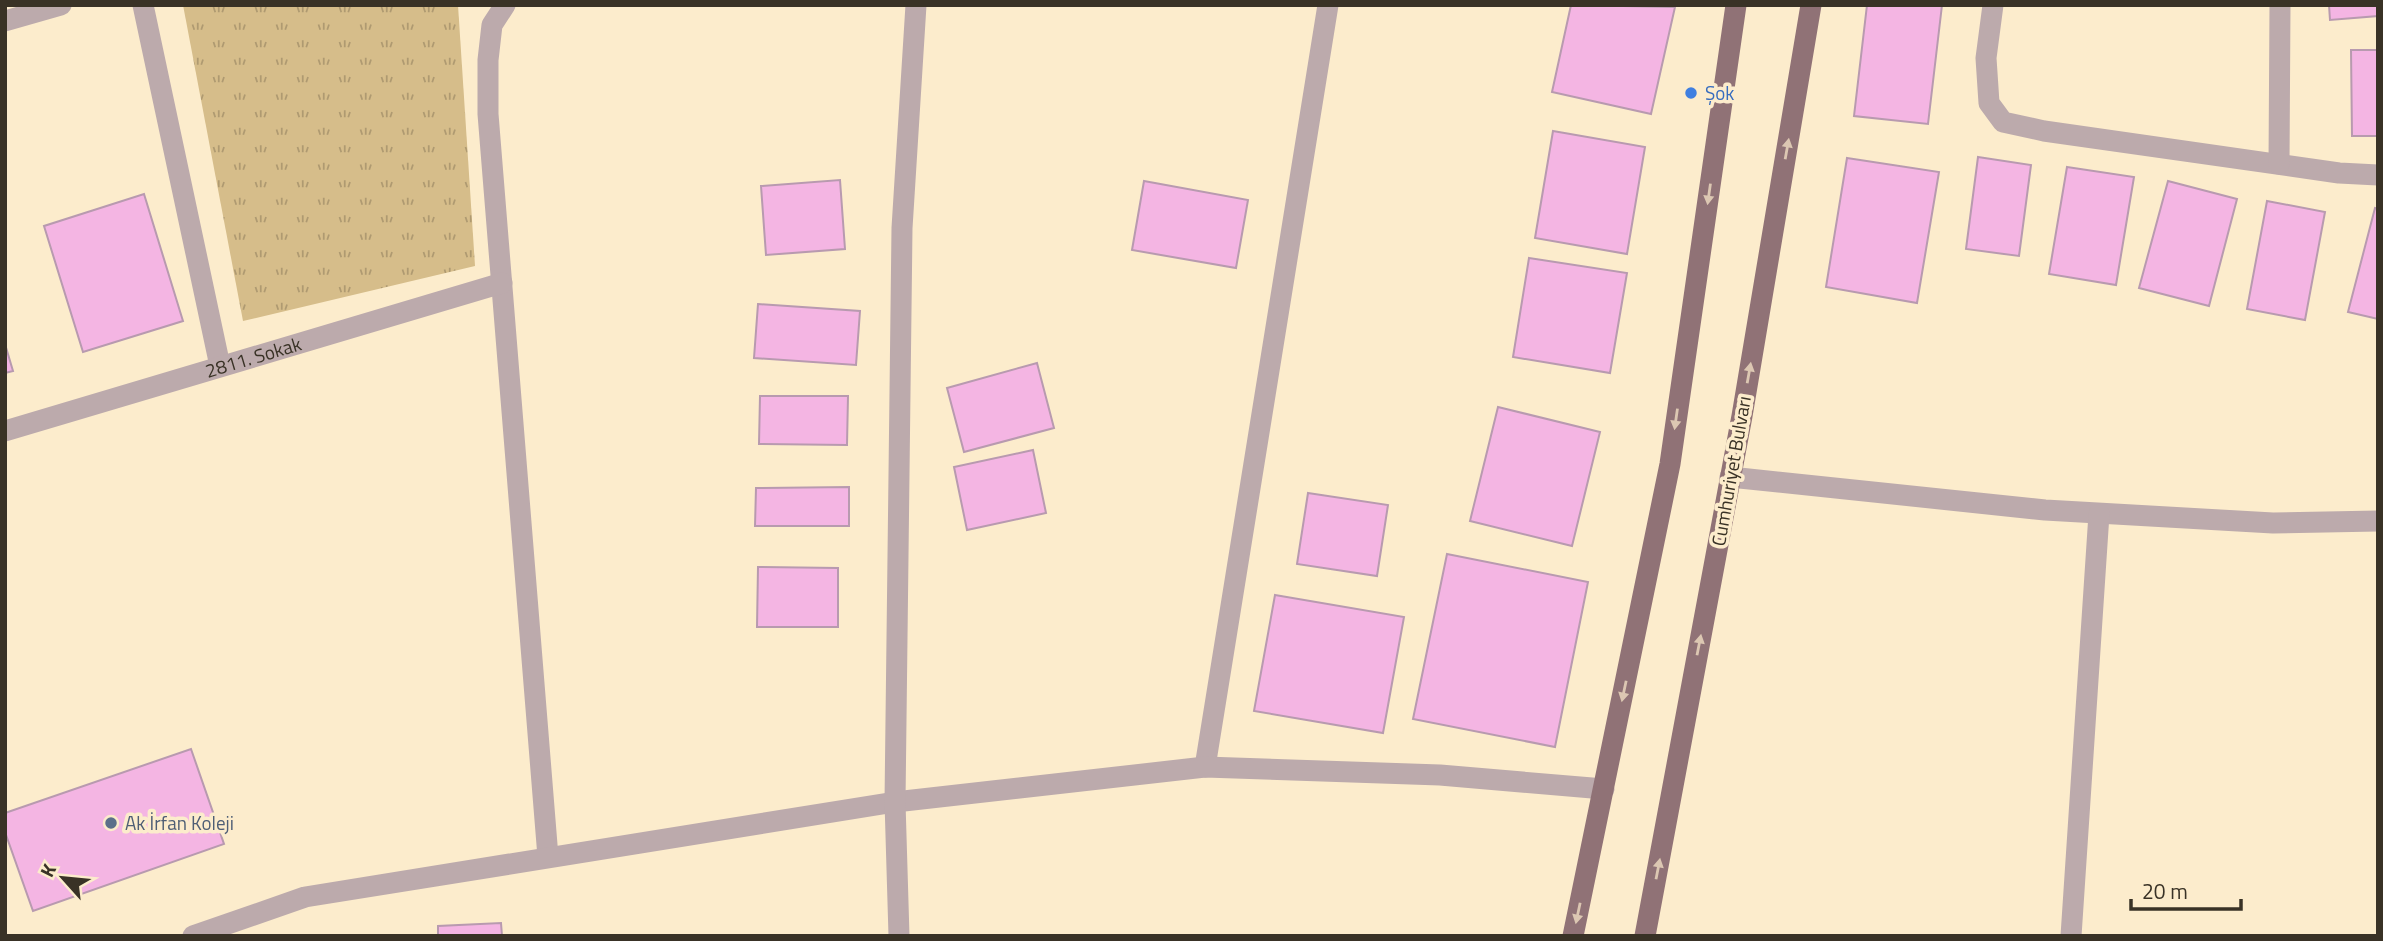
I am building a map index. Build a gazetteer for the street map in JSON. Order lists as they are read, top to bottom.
{
  "streets": {
    "main road": ["Cumhuriyet Bulvarı"],
    "street": ["2811. Sokak"]
  },
  "places": ["Şok", "Ak İrfan Koleji"],
  "scale_bar": "20 m",
  "north": "top left"
}
